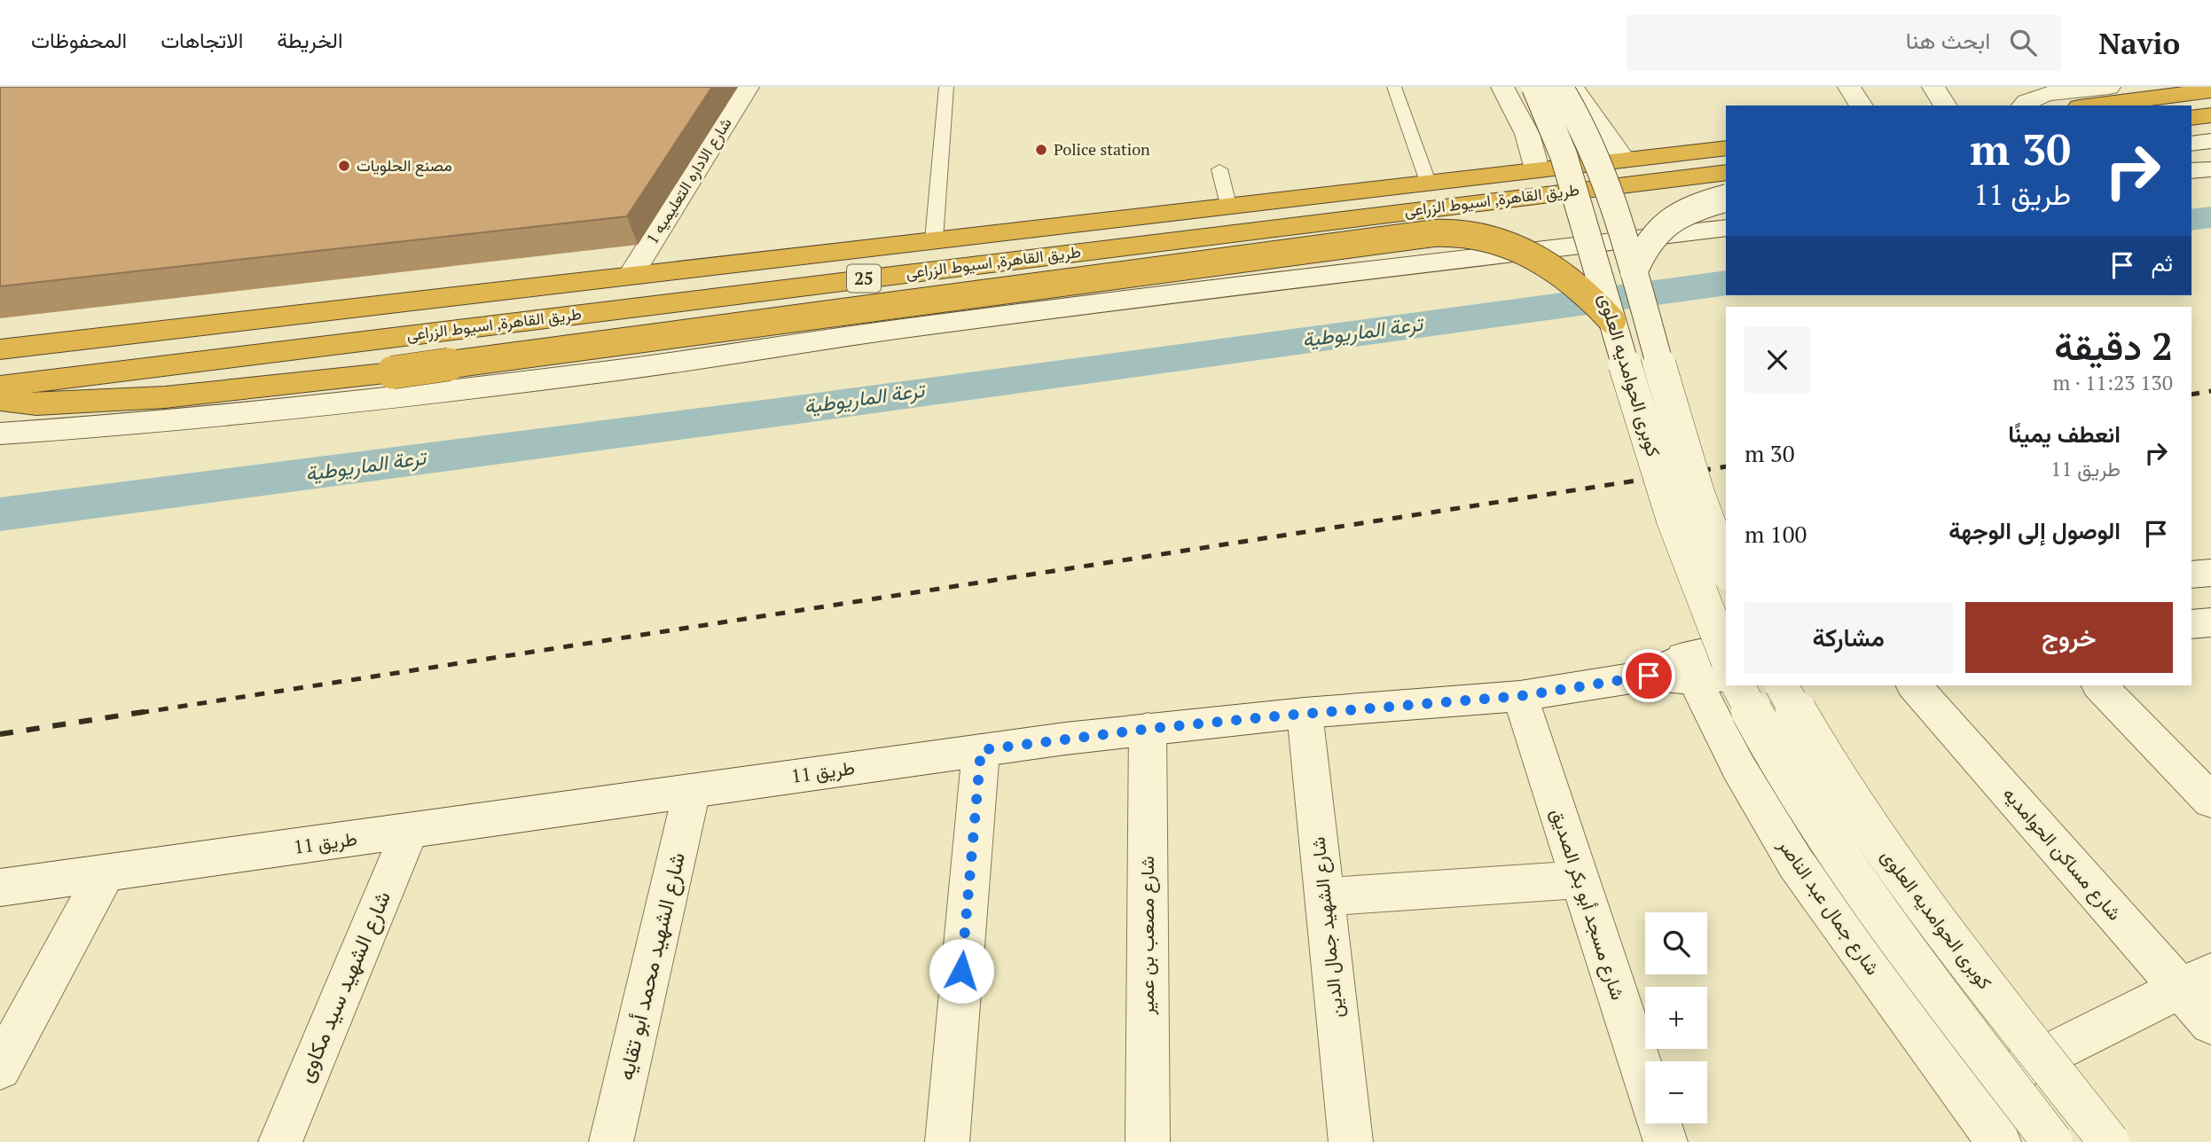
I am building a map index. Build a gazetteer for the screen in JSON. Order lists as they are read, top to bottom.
{
  "streets": {
    "highway": ["طريق القاهرة, اسيوط الزراعى", "25"],
    "street": [
      "شارع الاداره التعليميه 1",
      "كوبرى الحوامديه العلوى",
      "طريق 11",
      "شارع مساكن الحوامديه",
      "شارع مسجد أبو بكر الصديق",
      "شارع جمال عبد الناصر",
      "شارع الشهيد جمال الدين",
      "شارع مصعب بن عمير",
      "شارع الشهيد محمد أبو تقايه",
      "شارع الشهيد سيد مكاوى"
    ]
  },
  "crossings": [
    ["شارع الاداره التعليميه 1", "طريق القاهرة, اسيوط الزراعى"],
    ["كوبرى الحوامديه العلوى", "طريق 11"],
    ["كوبرى الحوامديه العلوى", "شارع جمال عبد الناصر"],
    ["طريق 11", "شارع مسجد أبو بكر الصديق"],
    ["طريق 11", "شارع جمال عبد الناصر"],
    ["طريق 11", "شارع الشهيد جمال الدين"],
    ["طريق 11", "شارع مصعب بن عمير"],
    ["طريق 11", "شارع الشهيد محمد أبو تقايه"],
    ["طريق 11", "شارع الشهيد سيد مكاوى"]
  ],
  "water": ["ترعة الماريوطية"],
  "places": ["Police station", "مصنع الحلويات"],
  "page": {
    "header": "Navio",
    "search": "ابحث هنا",
    "nav": ["الخريطة", "الاتجاهات", "المحفوظات"],
    "turn": ["30 m", "طريق 11"],
    "then": "ثم",
    "heading": ["2 دقيقة", "130 m · 11:23"],
    "list": [
      {
        "name": "انعطف يمينًا",
        "note": "طريق 11",
        "value": "30 m"
      },
      {
        "name": "الوصول إلى الوجهة",
        "value": "100 m"
      }
    ],
    "buttons": ["خروج", "مشاركة"],
    "map_buttons": ["+", "−"]
  }
}
